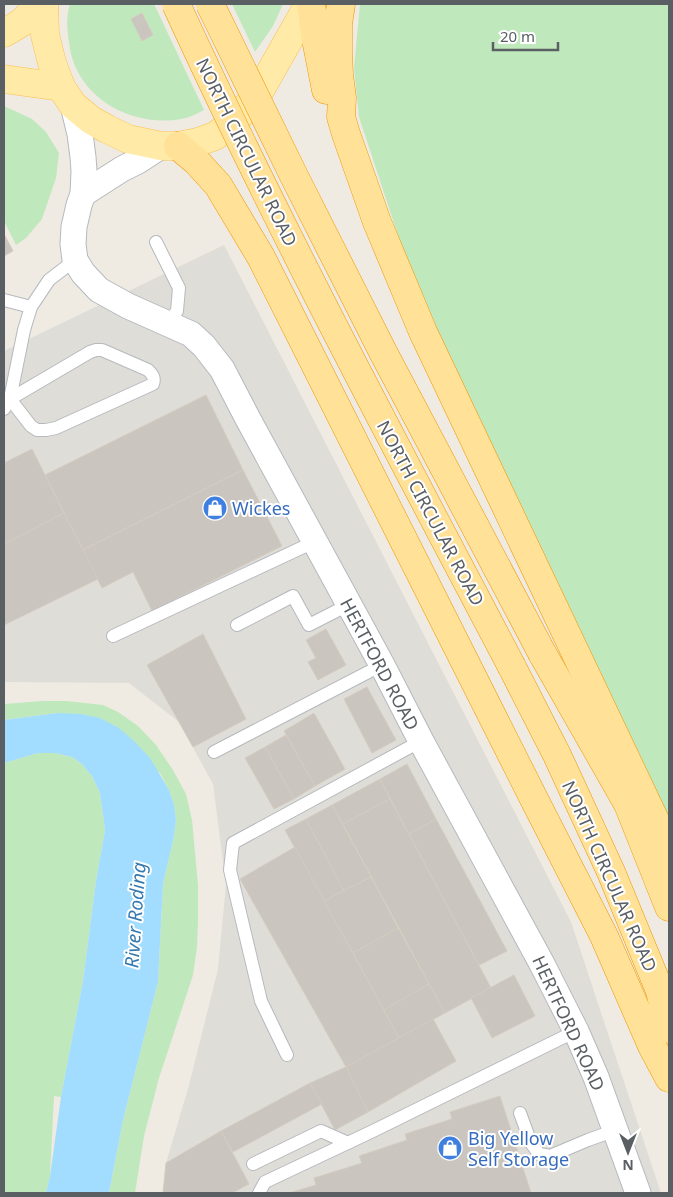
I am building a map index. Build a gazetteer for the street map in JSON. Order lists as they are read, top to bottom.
{
  "streets": {
    "highway": ["NORTH CIRCULAR ROAD"],
    "street": ["HERTFORD ROAD"]
  },
  "water": ["River Roding"],
  "places": {
    "shop": ["Wickes", "Big Yellow Self Storage"]
  },
  "scale_bar": "20 m",
  "north": "bottom"
}
